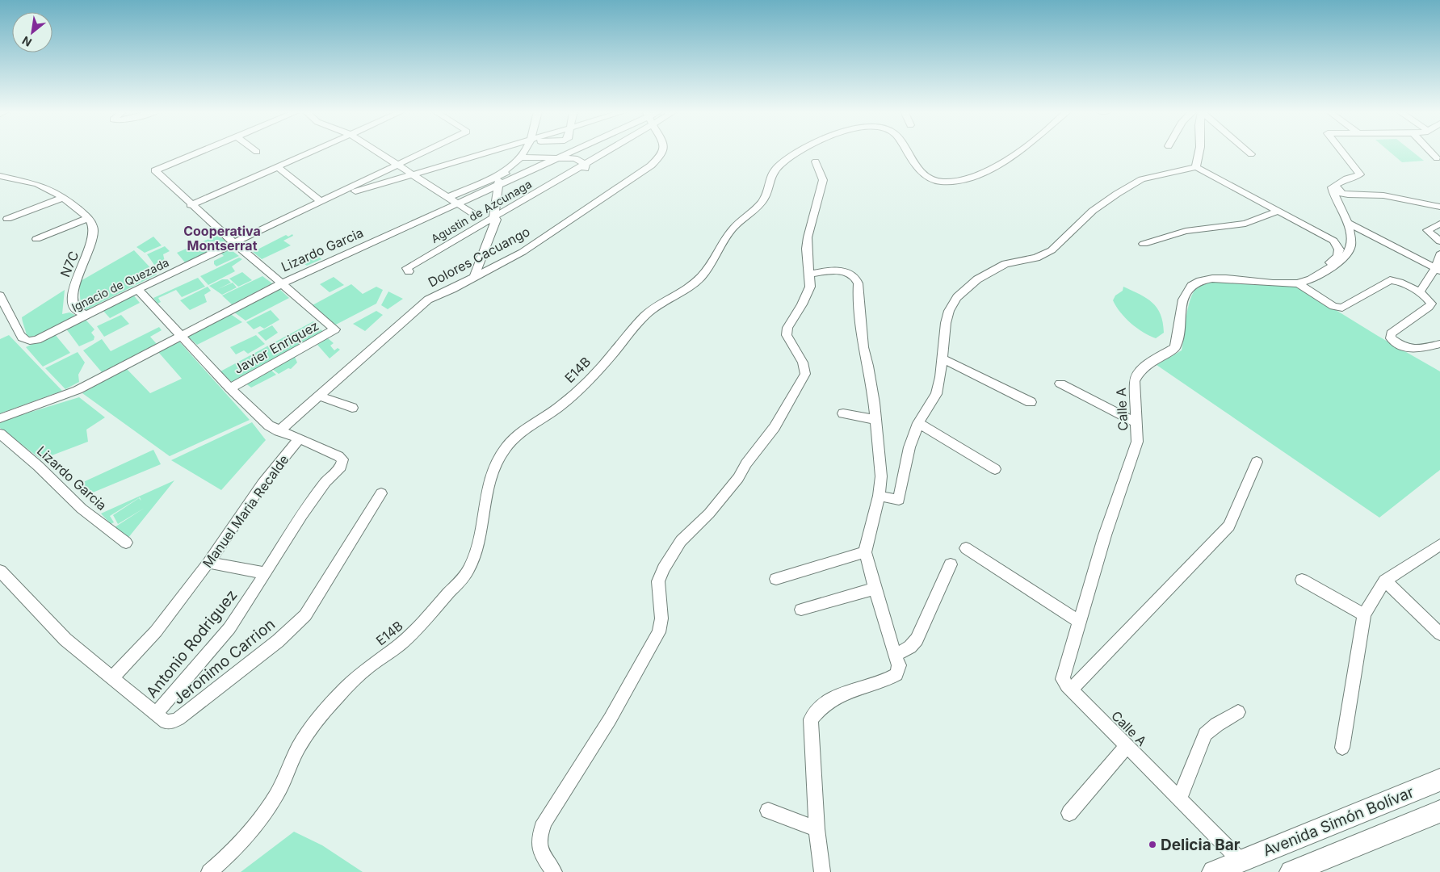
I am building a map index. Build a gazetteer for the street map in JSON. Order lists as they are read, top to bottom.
{
  "streets": {
    "highway": ["Avenida Simón Bolívar"],
    "street": [
      "Agustin de Azcunaga",
      "Lizardo Garcia",
      "Dolores Cacuango",
      "N7C",
      "Ignacio de Quezada",
      "Javier Enriquez",
      "E14B",
      "Calle A",
      "Manuel Maria Recalde",
      "Antonio Rodriguez",
      "Jeronimo Carrion"
    ]
  },
  "crossings": [
    ["Lizardo Garcia", "Javier Enriquez"],
    ["Lizardo Garcia", "Manuel Maria Recalde"],
    ["Dolores Cacuango", "Manuel Maria Recalde"],
    ["N7C", "Ignacio de Quezada"],
    ["Ignacio de Quezada", "Manuel Maria Recalde"],
    ["Javier Enriquez", "Manuel Maria Recalde"],
    ["Calle A", "Avenida Simón Bolívar"],
    ["Manuel Maria Recalde", "Antonio Rodriguez"],
    ["Manuel Maria Recalde", "Jeronimo Carrion"],
    ["Antonio Rodriguez", "Jeronimo Carrion"]
  ],
  "districts": ["Cooperativa Montserrat"],
  "places": ["Delicia Bar"],
  "north": "bottom left"
}
